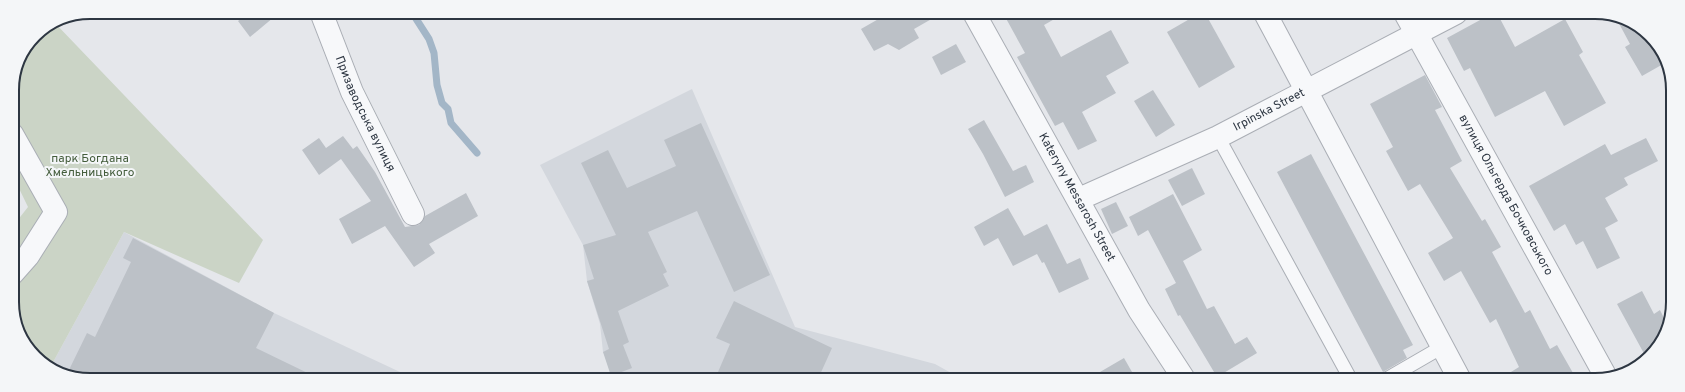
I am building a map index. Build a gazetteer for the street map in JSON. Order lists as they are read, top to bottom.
{
  "streets": {
    "street": [
      "Irpinska Street",
      "Призаводська вулиця",
      "вулиця Ольгерда Бочковського",
      "Kateryny Messarosh Street"
    ]
  },
  "crossings": [
    ["Irpinska Street", "вулиця Ольгерда Бочковського"],
    ["Irpinska Street", "Kateryny Messarosh Street"]
  ],
  "parks": ["парк Богдана Хмельницького"]
}
